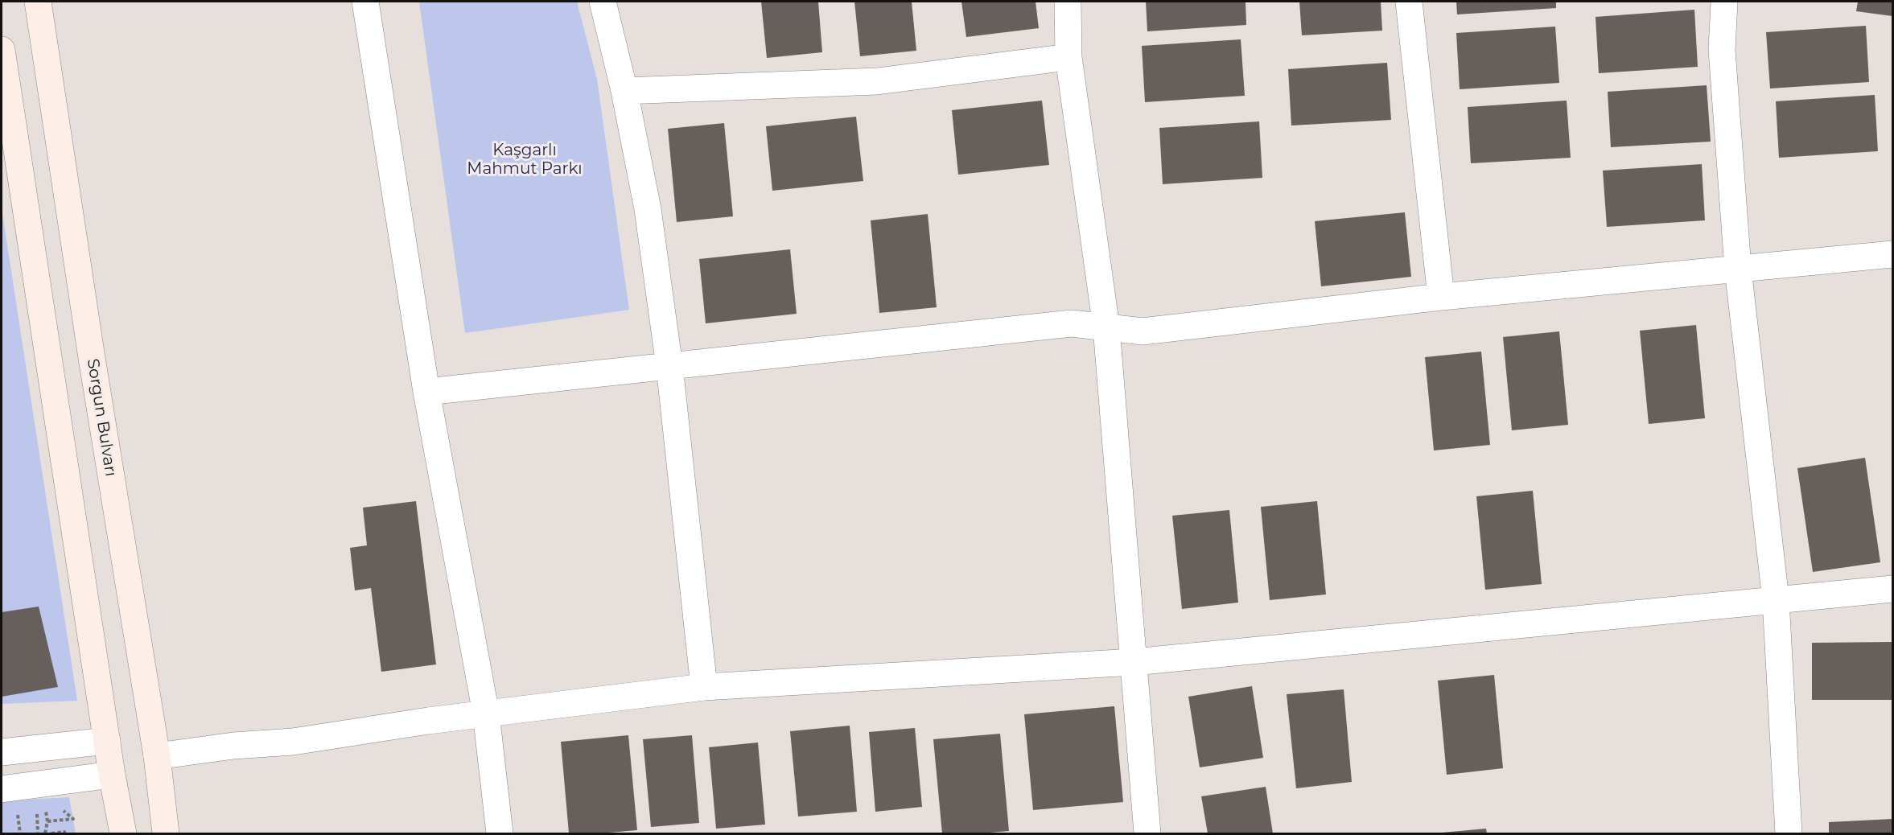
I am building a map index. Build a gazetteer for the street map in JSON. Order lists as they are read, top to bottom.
{
  "streets": {
    "main road": ["Sorgun Bulvarı"]
  },
  "parks": ["Kaşgarlı Mahmut Parkı"]
}
